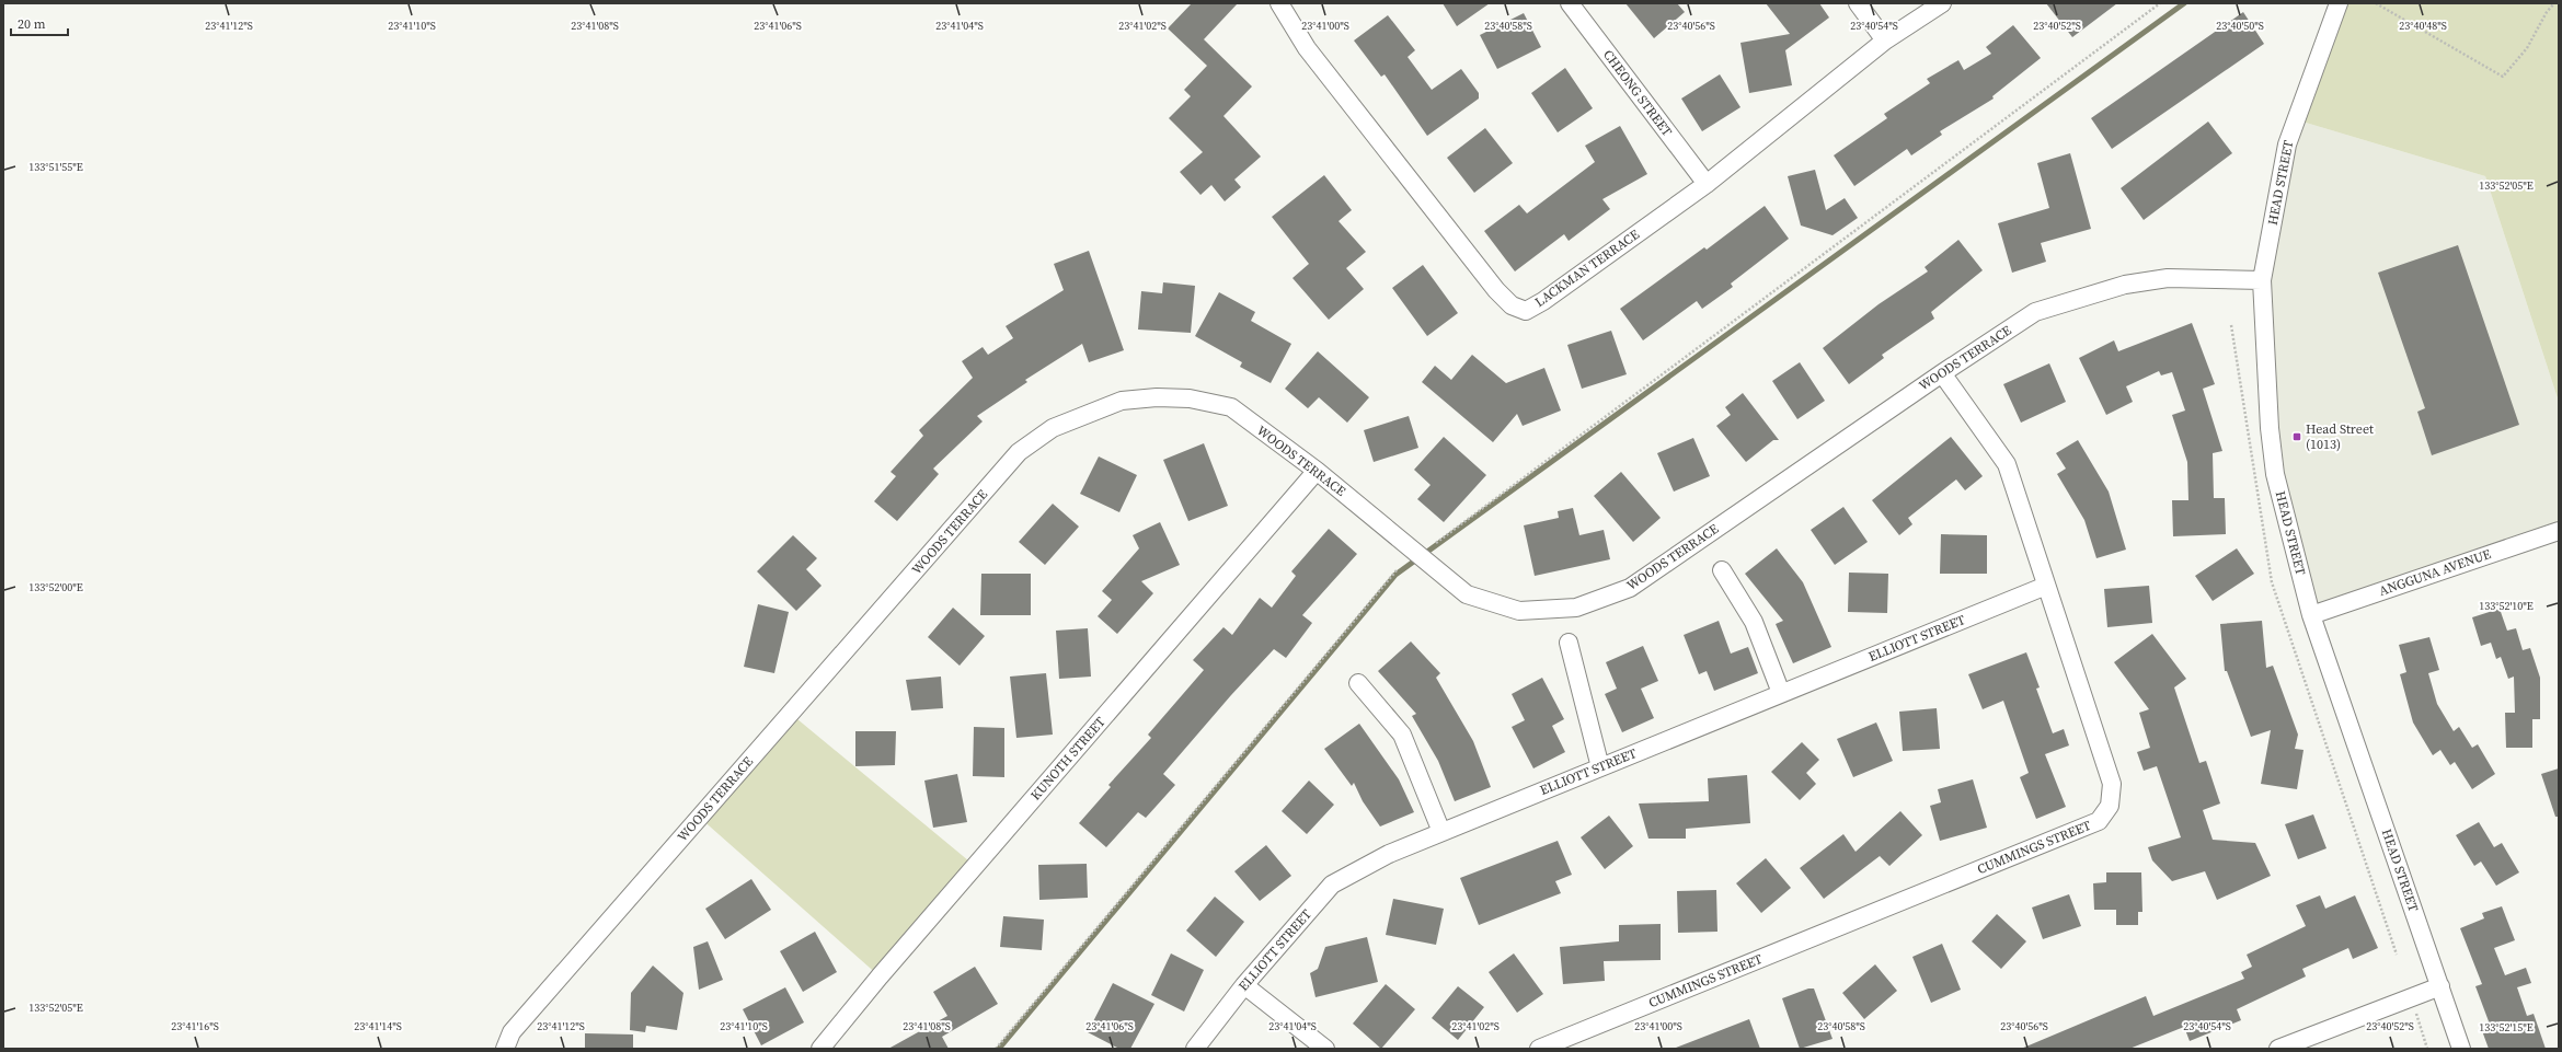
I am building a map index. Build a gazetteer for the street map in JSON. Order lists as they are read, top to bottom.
{
  "streets": {
    "street": [
      "CHEONG STREET",
      "HEAD STREET",
      "LACKMAN TERRACE",
      "WOODS TERRACE",
      "ANGGUNA AVENUE",
      "ELLIOTT STREET",
      "KUNOTH STREET",
      "CUMMINGS STREET"
    ]
  },
  "crossings": [
    ["CHEONG STREET", "LACKMAN TERRACE"],
    ["HEAD STREET", "WOODS TERRACE"],
    ["HEAD STREET", "ANGGUNA AVENUE"],
    ["WOODS TERRACE", "KUNOTH STREET"],
    ["WOODS TERRACE", "CUMMINGS STREET"],
    ["ELLIOTT STREET", "CUMMINGS STREET"]
  ],
  "places": {
    "transit": ["Head Street (1013)"]
  },
  "scale_bar": "20 m",
  "coordinates": [
    "23°41'12\"S",
    "23°41'10\"S",
    "23°41'08\"S",
    "23°41'06\"S",
    "23°41'04\"S",
    "23°41'02\"S",
    "23°41'00\"S",
    "23°40'58\"S",
    "23°40'56\"S",
    "23°40'54\"S",
    "23°40'52\"S",
    "23°40'50\"S",
    "23°40'48\"S",
    "133°51'55\"E",
    "133°52'05\"E",
    "133°52'00\"E",
    "133°52'10\"E",
    "23°41'16\"S",
    "23°41'14\"S",
    "133°52'15\"E"
  ]
}
